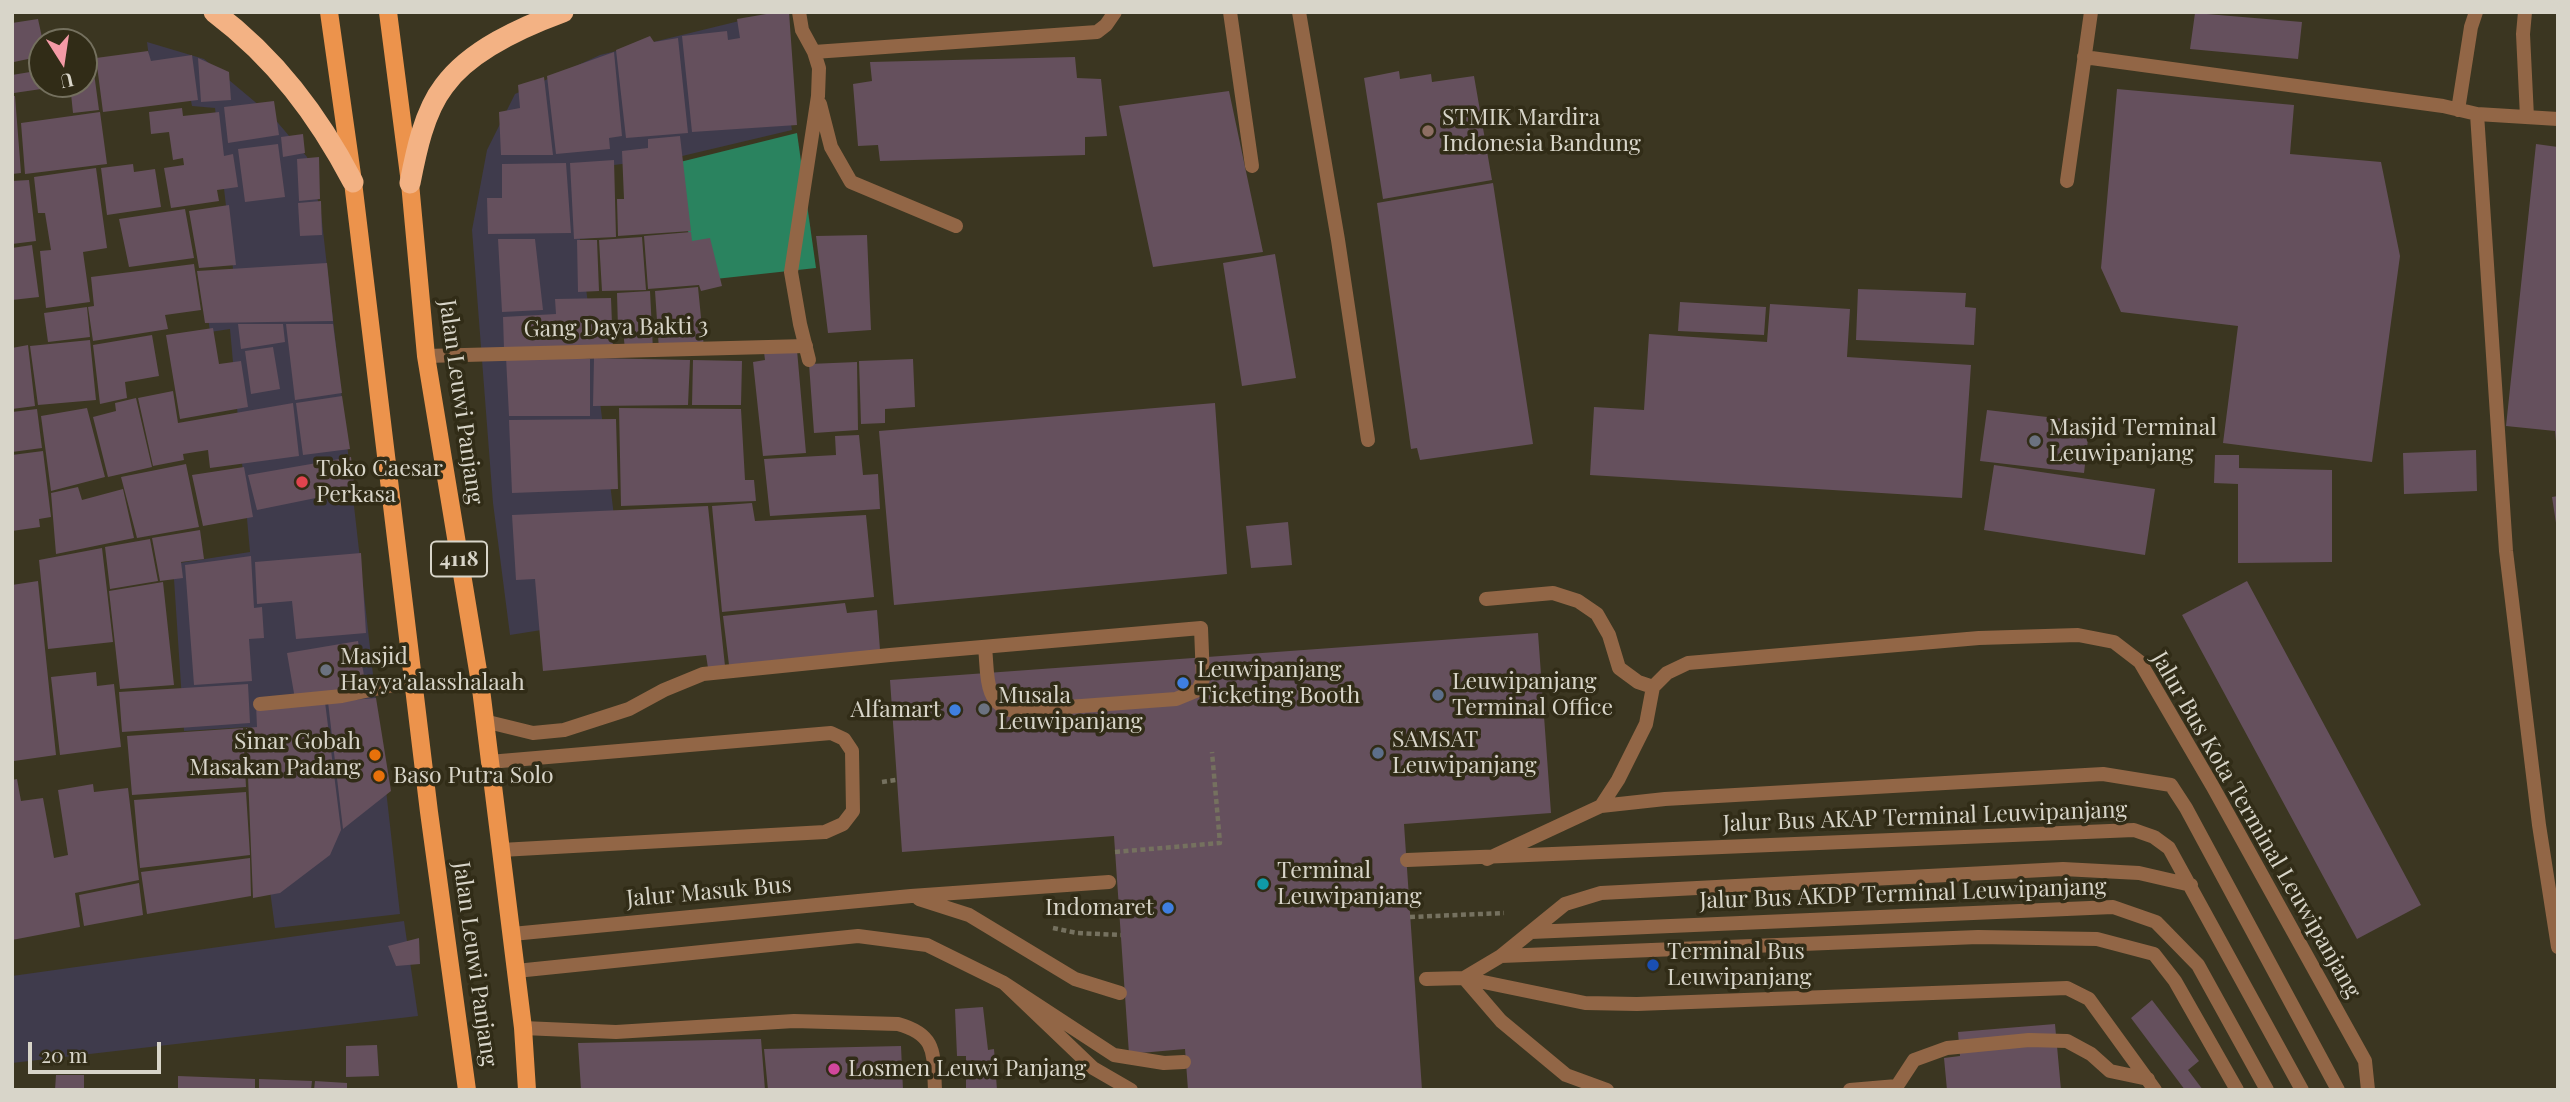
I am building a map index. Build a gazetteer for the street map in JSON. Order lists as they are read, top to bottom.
{
  "streets": {
    "main road": ["Jalan Leuwi Panjang", "4118"],
    "street": [
      "Gang Daya Bakti 3",
      "Jalur Bus AKAP Terminal Leuwipanjang",
      "Jalur Bus Kota Terminal Leuwipanjang",
      "Jalur Masuk Bus",
      "Jalur Bus AKDP Terminal Leuwipanjang"
    ]
  },
  "crossings": [
    ["Gang Daya Bakti 3", "Jalan Leuwi Panjang"],
    ["Jalan Leuwi Panjang", "Jalur Masuk Bus"],
    ["Jalur Bus AKAP Terminal Leuwipanjang", "Jalur Bus AKDP Terminal Leuwipanjang"]
  ],
  "places": [
    "STMIK Mardira Indonesia Bandung",
    "Masjid Terminal Leuwipanjang",
    "Toko Caesar Perkasa",
    "Masjid Hayya'alasshalaah",
    "Leuwipanjang Ticketing Booth",
    "Leuwipanjang Terminal Office",
    "Musala Leuwipanjang",
    "Alfamart",
    "SAMSAT Leuwipanjang",
    "Sinar Gobah Masakan Padang",
    "Baso Putra Solo",
    "Terminal Leuwipanjang",
    "Indomaret",
    "Terminal Bus Leuwipanjang",
    "Losmen Leuwi Panjang"
  ],
  "scale_bar": "20 m",
  "north": "bottom"
}
